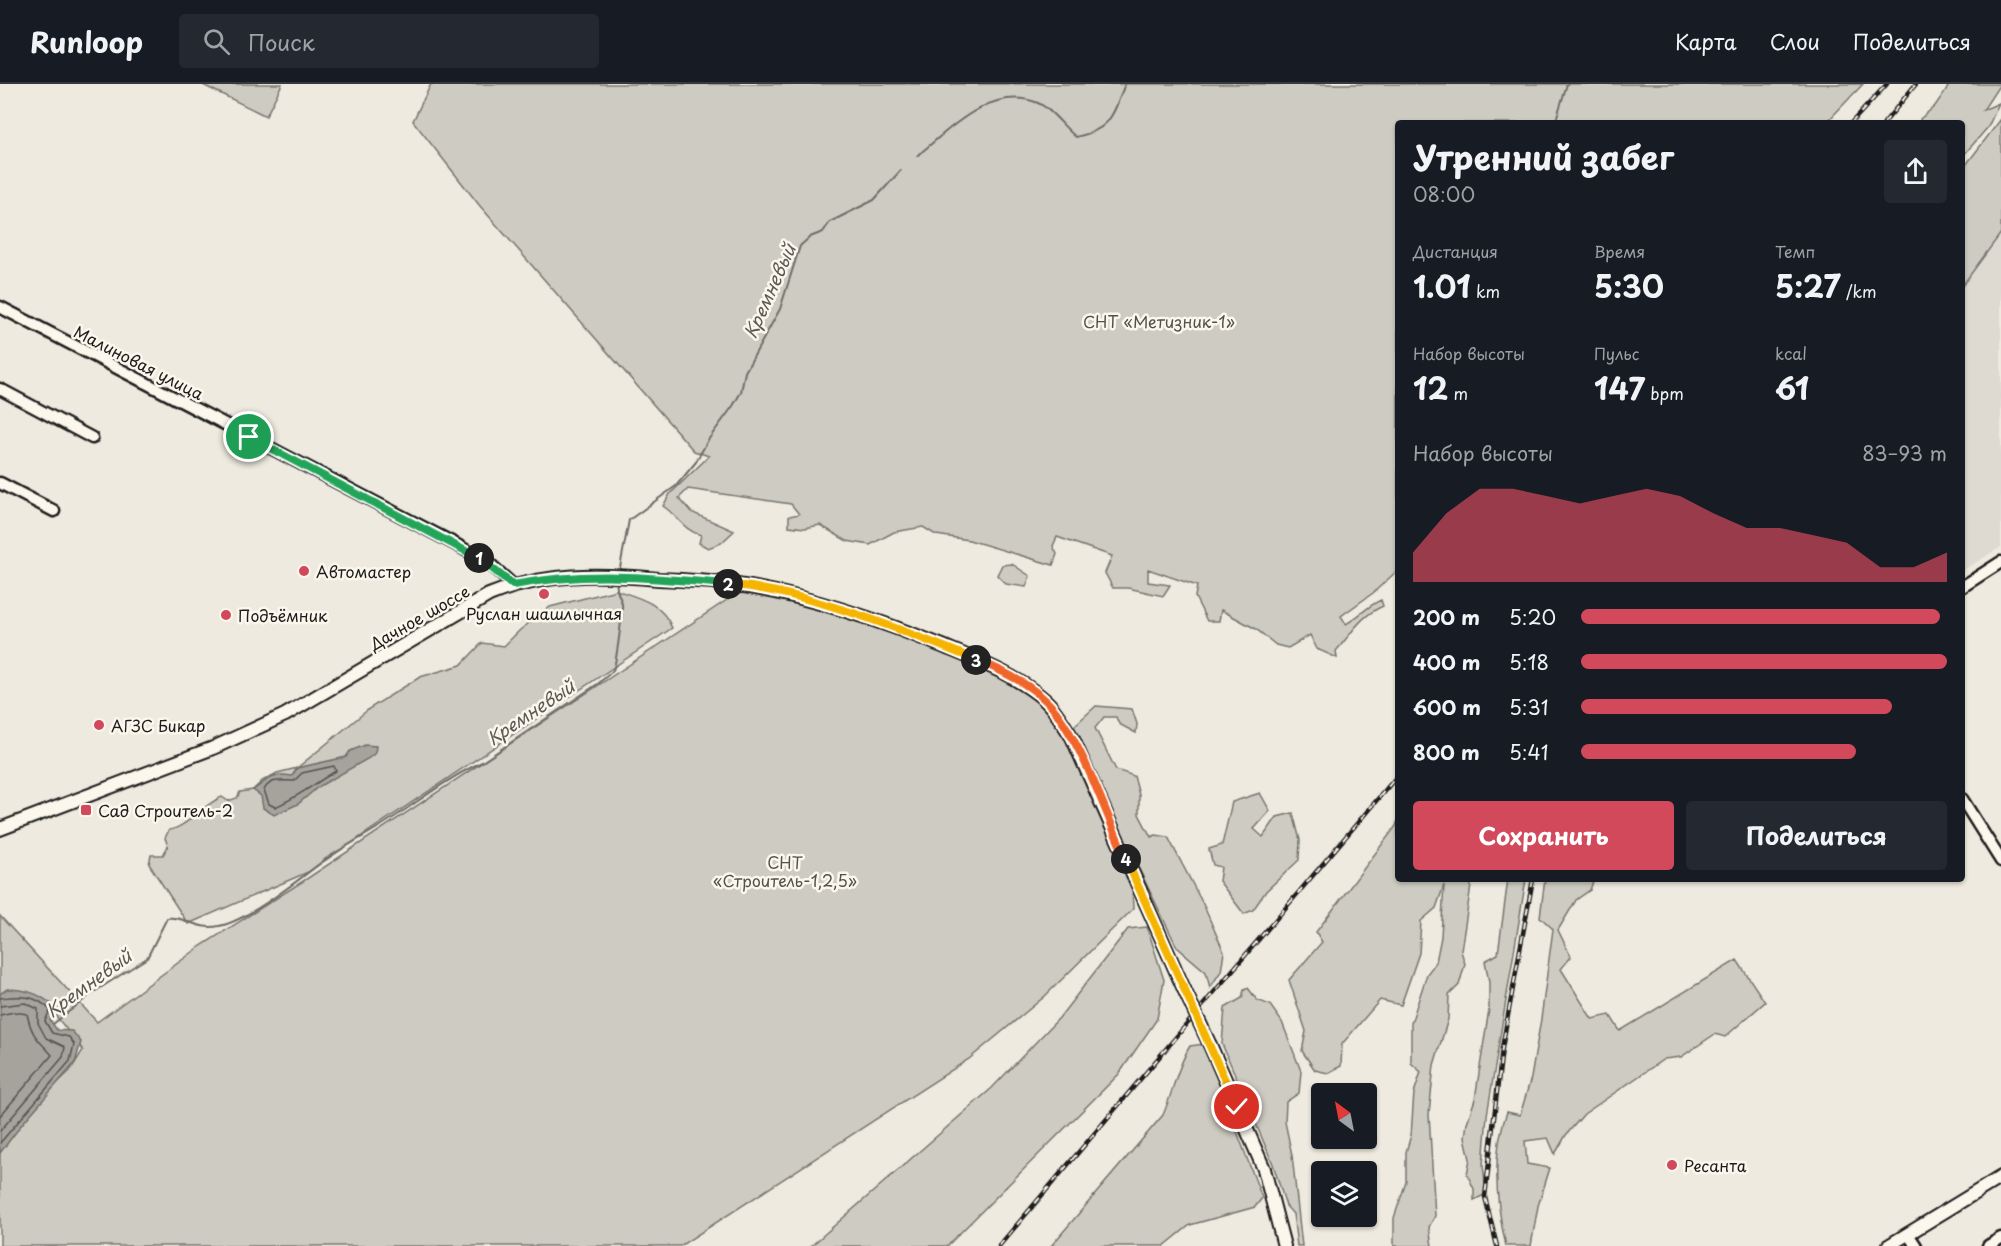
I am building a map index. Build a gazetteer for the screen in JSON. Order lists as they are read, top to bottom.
{
  "streets": {
    "main road": ["Дачное шоссе"],
    "street": ["Малиновая улица"]
  },
  "crossings": [
    ["Малиновая улица", "Дачное шоссе"]
  ],
  "water": ["Кремневый"],
  "parks": ["СНТ «Метизник-1»", "СНТ «Строитель-1,2,5»"],
  "places": {
    "other": [
      "Автомастер",
      "Руслан шашлычная",
      "Подъёмник",
      "АГЗС Бикар",
      "Ресанта"
    ],
    "transit": ["Сад Строитель-2"]
  },
  "north": "top left",
  "page": {
    "header": "Runloop",
    "search": "Поиск",
    "nav": ["Карта", "Слои", "Поделиться"],
    "heading": ["Утренний забег", "08:00"],
    "stats": [
      ["Дистанция", "1.01 km"],
      ["Время", "5:30"],
      ["Темп", "5:27 /km"],
      ["Набор высоты", "12 m"],
      ["Пульс", "147 bpm"],
      ["kcal", "61"]
    ],
    "chart": ["Набор высоты", "83–93 m"],
    "pins": [
      "1",
      "2",
      "3",
      "4"
    ],
    "list": [
      {
        "name": "200 m",
        "note": "5:20"
      },
      {
        "name": "400 m",
        "note": "5:18"
      },
      {
        "name": "600 m",
        "note": "5:31"
      },
      {
        "name": "800 m",
        "note": "5:41"
      }
    ],
    "buttons": ["Сохранить", "Поделиться"]
  }
}
